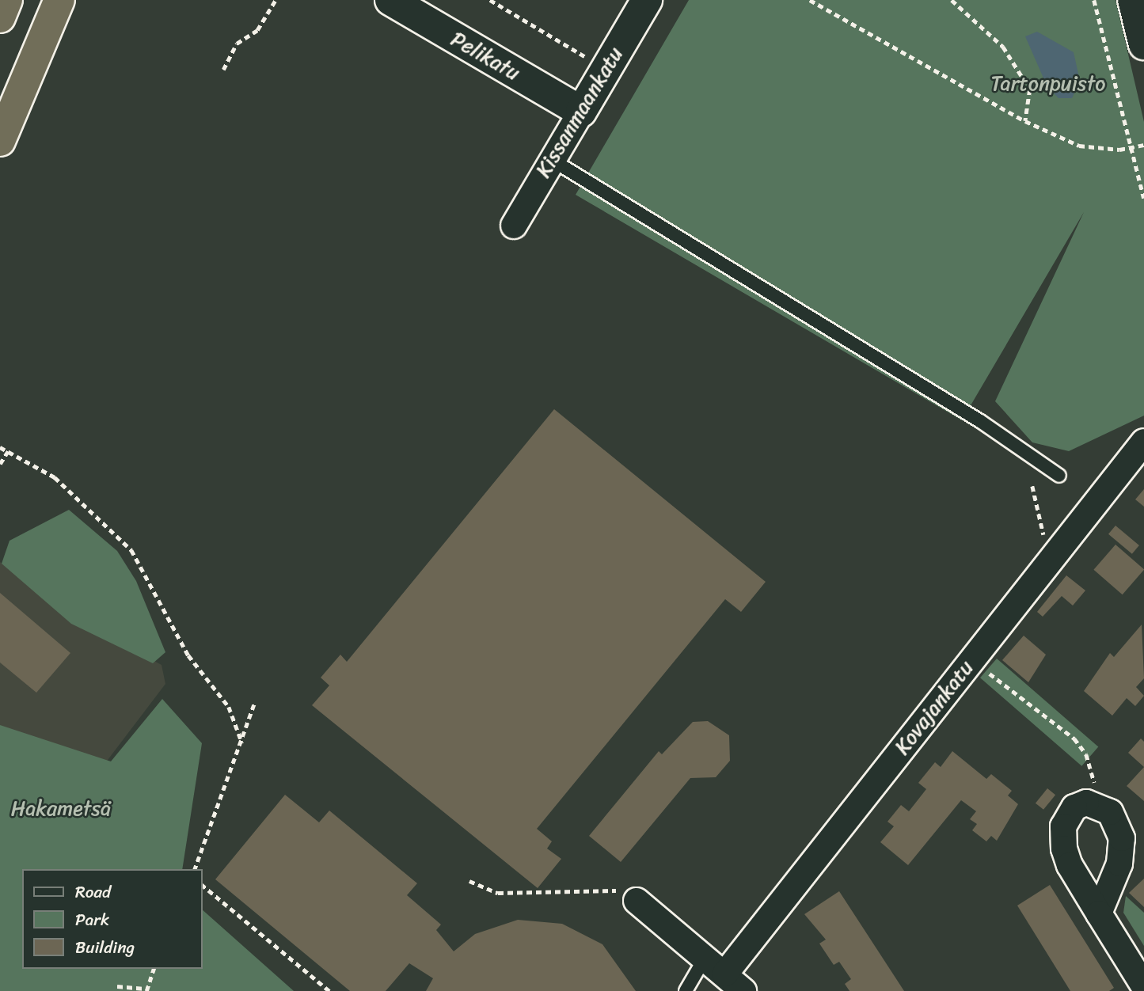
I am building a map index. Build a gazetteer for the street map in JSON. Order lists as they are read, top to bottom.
{
  "streets": {
    "street": ["Pelikatu", "Kissanmaankatu", "Kovajankatu"]
  },
  "crossings": [
    ["Pelikatu", "Kissanmaankatu"]
  ],
  "parks": ["Tartonpuisto", "Hakametsä"],
  "legend": ["Road", "Park", "Building"]
}
